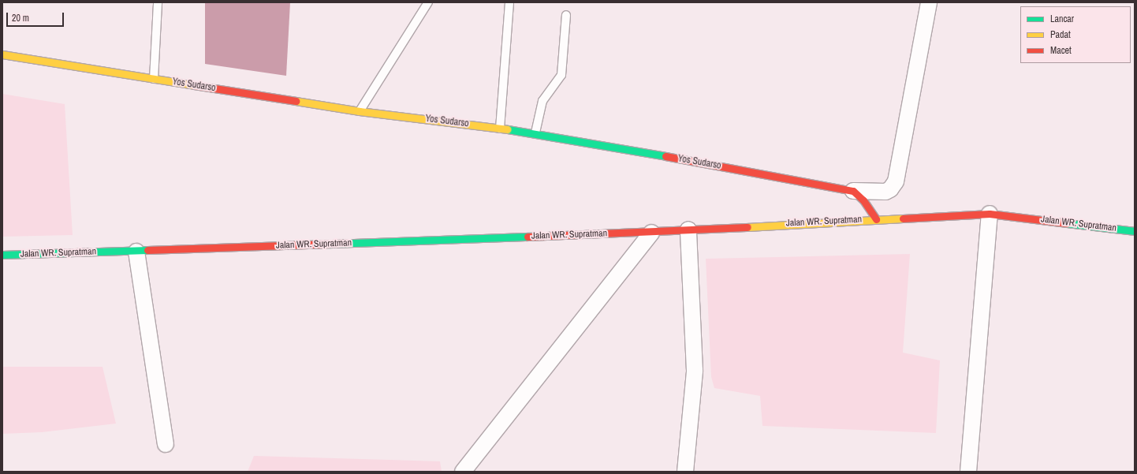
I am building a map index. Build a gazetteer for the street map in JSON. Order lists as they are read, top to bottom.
{
  "streets": {
    "street": ["Yos Sudarso", "Jalan WR. Supratman"]
  },
  "legend": ["Lancar", "Padat", "Macet"],
  "scale_bar": "20 m"
}
